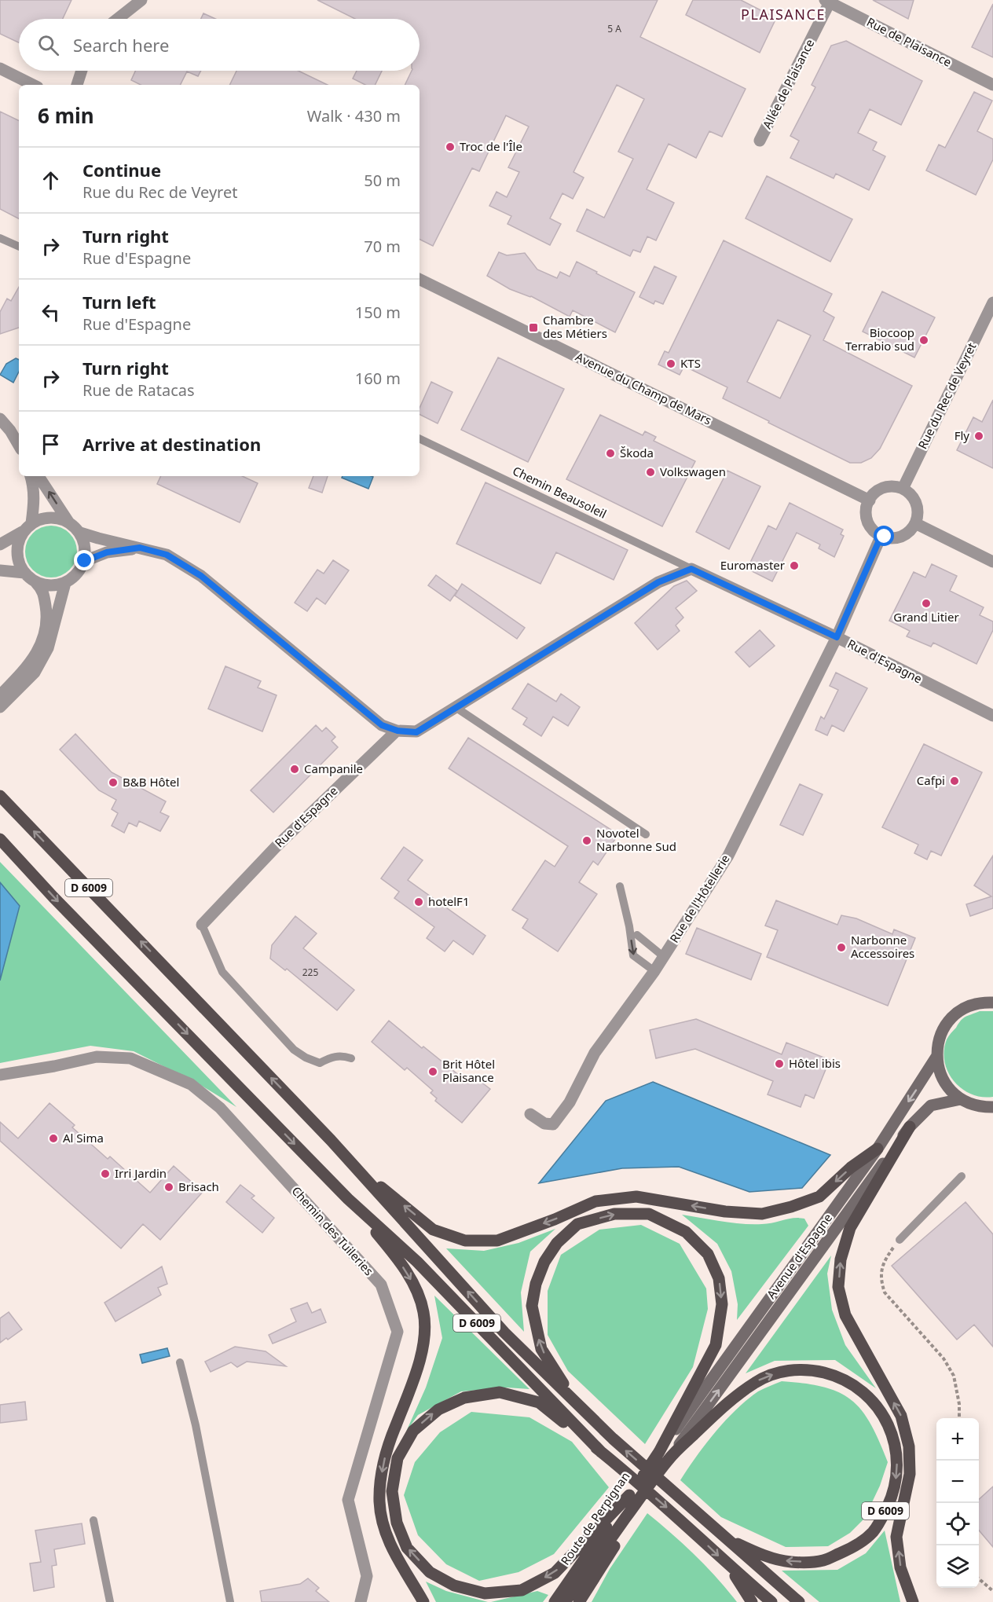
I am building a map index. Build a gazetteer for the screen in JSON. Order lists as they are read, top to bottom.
{
  "streets": {
    "main road": ["D 6009", "Avenue d'Espagne", "Route de Perpignan"],
    "street": [
      "Rue de Plaisance",
      "Allée de Plaisance",
      "Avenue du Champ de Mars",
      "Rue du Rec de Veyret",
      "Rue d'Espagne",
      "Rue de l'Hôtellerie",
      "Chemin des Tuileries"
    ],
    "lane": ["Chemin Beausoleil"]
  },
  "crossings": [
    ["Rue de Plaisance", "Allée de Plaisance"],
    ["Avenue du Champ de Mars", "Rue du Rec de Veyret"],
    ["Chemin Beausoleil", "Rue d'Espagne"],
    ["Rue d'Espagne", "Rue de l'Hôtellerie"],
    ["D 6009", "Avenue d'Espagne"],
    ["D 6009", "Route de Perpignan"],
    ["Avenue d'Espagne", "Route de Perpignan"]
  ],
  "districts": ["PLAISANCE"],
  "places": {
    "other": [
      "Troc de l'Île",
      "Biocoop Terrabio sud",
      "KTS",
      "Fly",
      "Škoda",
      "Volkswagen",
      "Euromaster",
      "Grand Litier",
      "Campanile",
      "Cafpi",
      "B&B Hôtel",
      "Novotel Narbonne Sud",
      "hotelF1",
      "Narbonne Accessoires",
      "Hôtel ibis",
      "Brit Hôtel Plaisance",
      "Al Sima",
      "Irri Jardin",
      "Brisach"
    ],
    "transit": ["Chambre des Métiers"]
  },
  "house_numbers": ["5 A", "225"],
  "page": {
    "search": "Search here",
    "heading": ["6 min", "Walk · 430 m"],
    "list": [
      ["Continue", "Rue du Rec de Veyret", "50 m"],
      ["Turn right", "Rue d'Espagne", "70 m"],
      ["Turn left", "Rue d'Espagne", "150 m"],
      ["Turn right", "Rue de Ratacas", "160 m"],
      "Arrive at destination"
    ],
    "map_buttons": ["+", "−"]
  }
}
